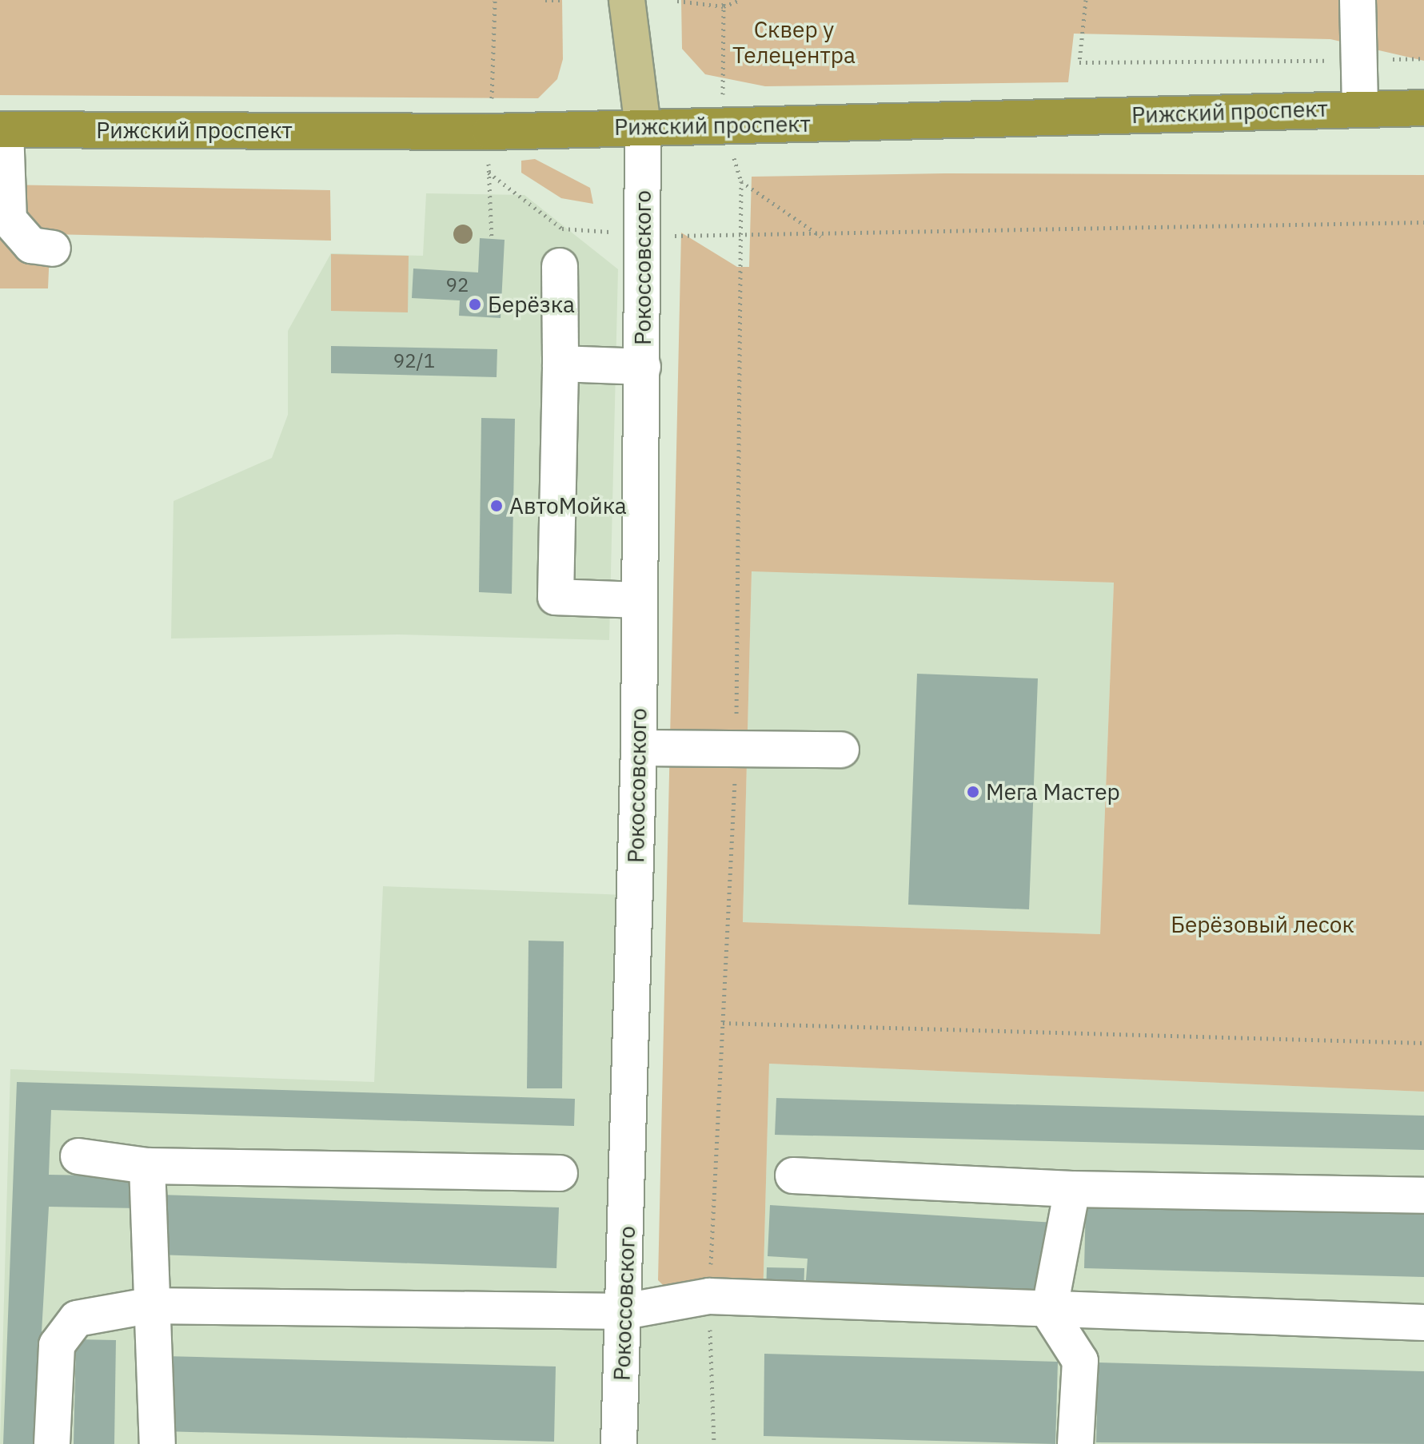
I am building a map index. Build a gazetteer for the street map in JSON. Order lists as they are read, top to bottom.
{
  "streets": {
    "highway": ["Рижский проспект"],
    "street": ["Рокоссовского"]
  },
  "crossings": [
    ["Рижский проспект", "Рокоссовского"]
  ],
  "parks": ["Сквер у Телецентра", "Берёзовый лесок"],
  "places": ["Берёзка", "АвтоМойка", "Мега Мастер"],
  "house_numbers": ["92", "92/1"]
}
